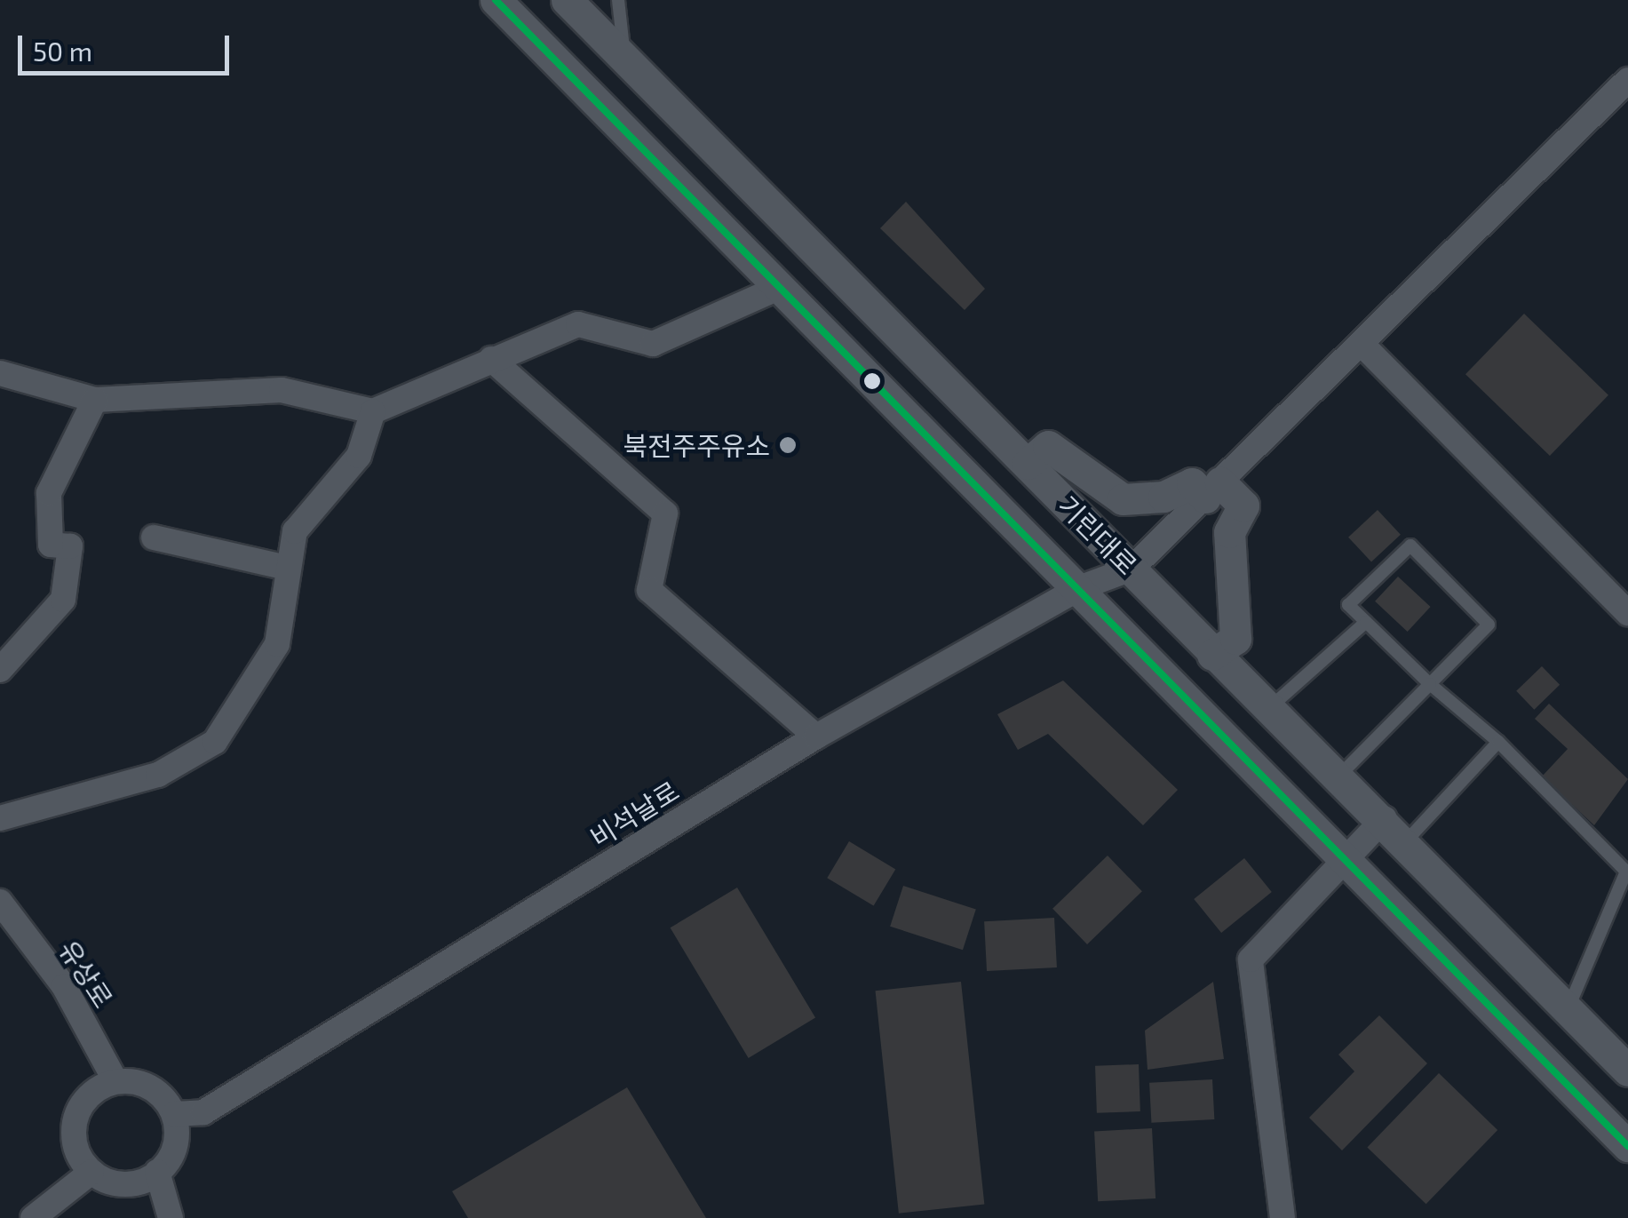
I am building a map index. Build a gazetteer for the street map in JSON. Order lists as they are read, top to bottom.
{
  "streets": {
    "street": ["기린대로", "비석날로", "유상로"]
  },
  "crossings": [
    ["기린대로", "비석날로"],
    ["비석날로", "유상로"]
  ],
  "places": ["북전주주유소"],
  "scale_bar": "50 m"
}
